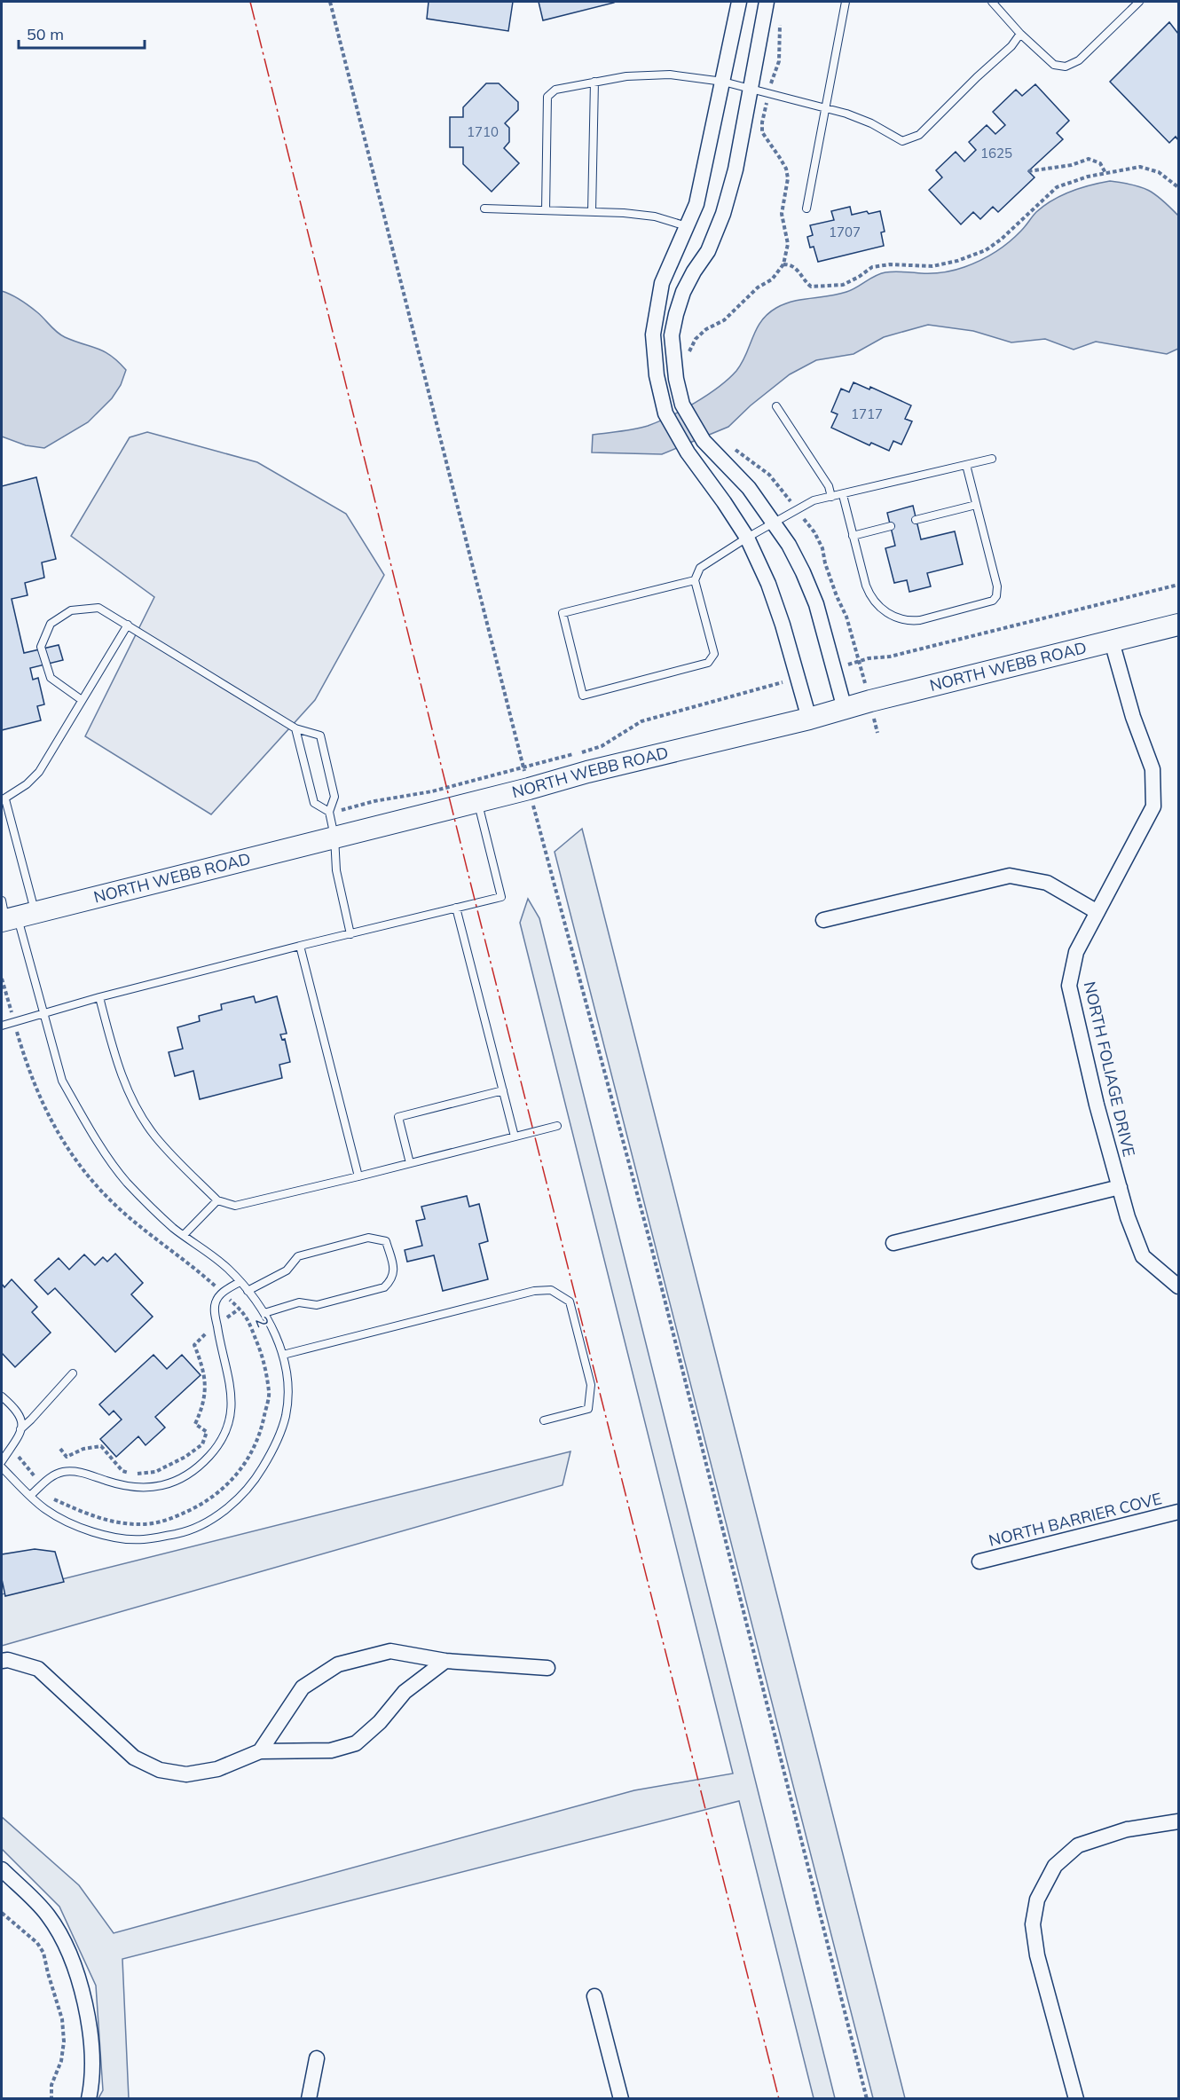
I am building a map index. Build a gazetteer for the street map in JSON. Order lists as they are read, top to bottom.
{
  "streets": {
    "main road": ["NORTH WEBB ROAD"],
    "street": ["NORTH FOLIAGE DRIVE", "NORTH BARRIER COVE"],
    "path": ["2"]
  },
  "crossings": [
    ["NORTH WEBB ROAD", "NORTH FOLIAGE DRIVE"]
  ],
  "house_numbers": [
    "1710",
    "1625",
    "1707",
    "1717"
  ],
  "scale_bar": "50 m"
}
